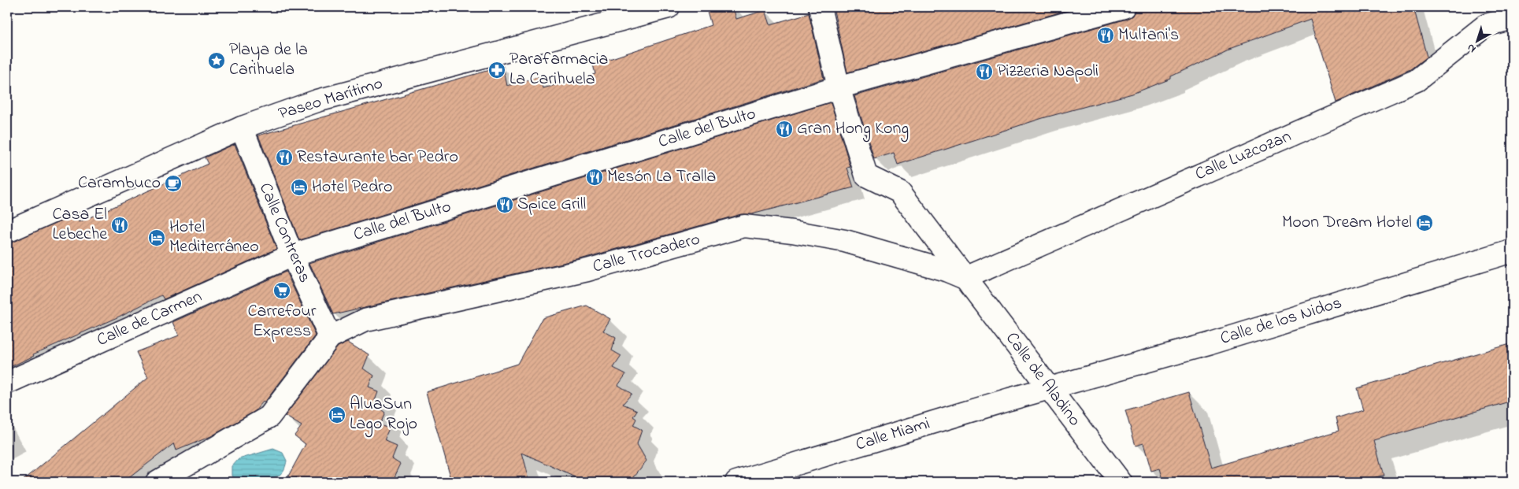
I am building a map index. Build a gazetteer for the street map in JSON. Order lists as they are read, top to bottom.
{
  "streets": {
    "street": [
      "Paseo Marítimo",
      "Calle del Bulto",
      "Calle Luzcozan",
      "Calle Contreras",
      "Calle Trocadero",
      "Calle de Carmen",
      "Calle de los Nidos",
      "Calle de Aladino",
      "Calle Miami"
    ]
  },
  "crossings": [
    ["Paseo Marítimo", "Calle Contreras"],
    ["Calle del Bulto", "Calle Contreras"],
    ["Calle del Bulto", "Calle de Carmen"],
    ["Calle del Bulto", "Calle de Aladino"],
    ["Calle Luzcozan", "Calle Trocadero"],
    ["Calle Luzcozan", "Calle de Aladino"],
    ["Calle Contreras", "Calle Trocadero"],
    ["Calle Contreras", "Calle de Carmen"],
    ["Calle Trocadero", "Calle de Aladino"],
    ["Calle de los Nidos", "Calle de Aladino"],
    ["Calle de los Nidos", "Calle Miami"],
    ["Calle de Aladino", "Calle Miami"]
  ],
  "places": {
    "restaurant": [
      "Multani's",
      "Pizzeria Napoli",
      "Gran Hong Kong",
      "Restaurante bar Pedro",
      "Mesón La Tralla",
      "Spice Grill",
      "Casa El Lebeche"
    ],
    "place": ["Playa de la Carihuela"],
    "pharmacy": ["Parafarmacia La Carihuela"],
    "cafe": ["Carambuco"],
    "hotel": [
      "Hotel Pedro",
      "Moon Dream Hotel",
      "Hotel Mediterráneo",
      "AluaSun Lago Rojo"
    ],
    "supermarket": ["Carrefour Express"]
  },
  "north": "bottom left"
}
